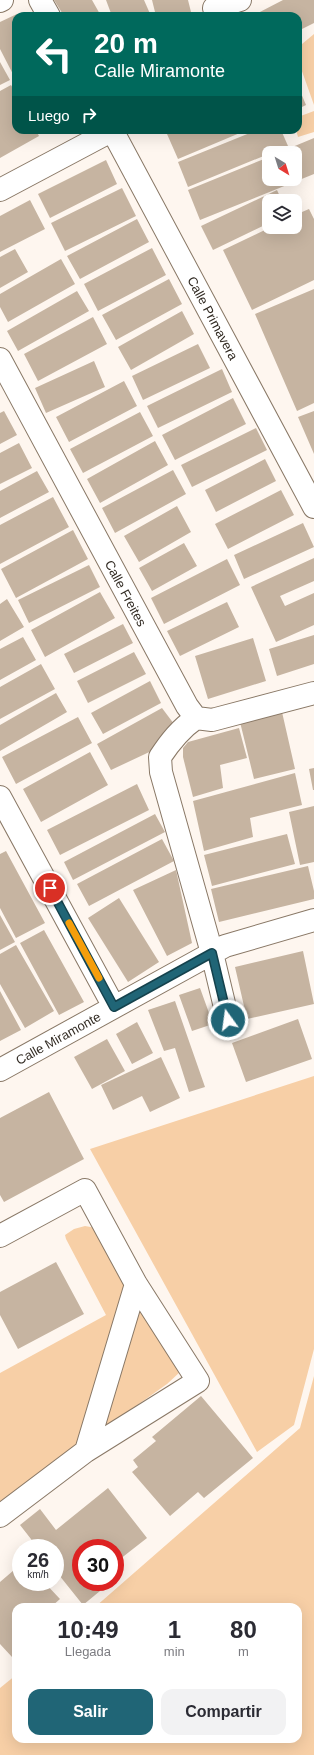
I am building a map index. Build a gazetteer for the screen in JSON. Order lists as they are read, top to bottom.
{
  "streets": {
    "street": ["Calle Primavera", "Calle Freites", "Calle Miramonte"]
  },
  "north": "bottom right",
  "page": {
    "turn": ["20 m", "Calle Miramonte"],
    "then": "Luego",
    "speed": "26 km/h",
    "limit": "30",
    "eta": [
      "10:49",
      "Llegada",
      "1",
      "min",
      "80",
      "m"
    ],
    "buttons": ["Salir", "Compartir"]
  }
}
